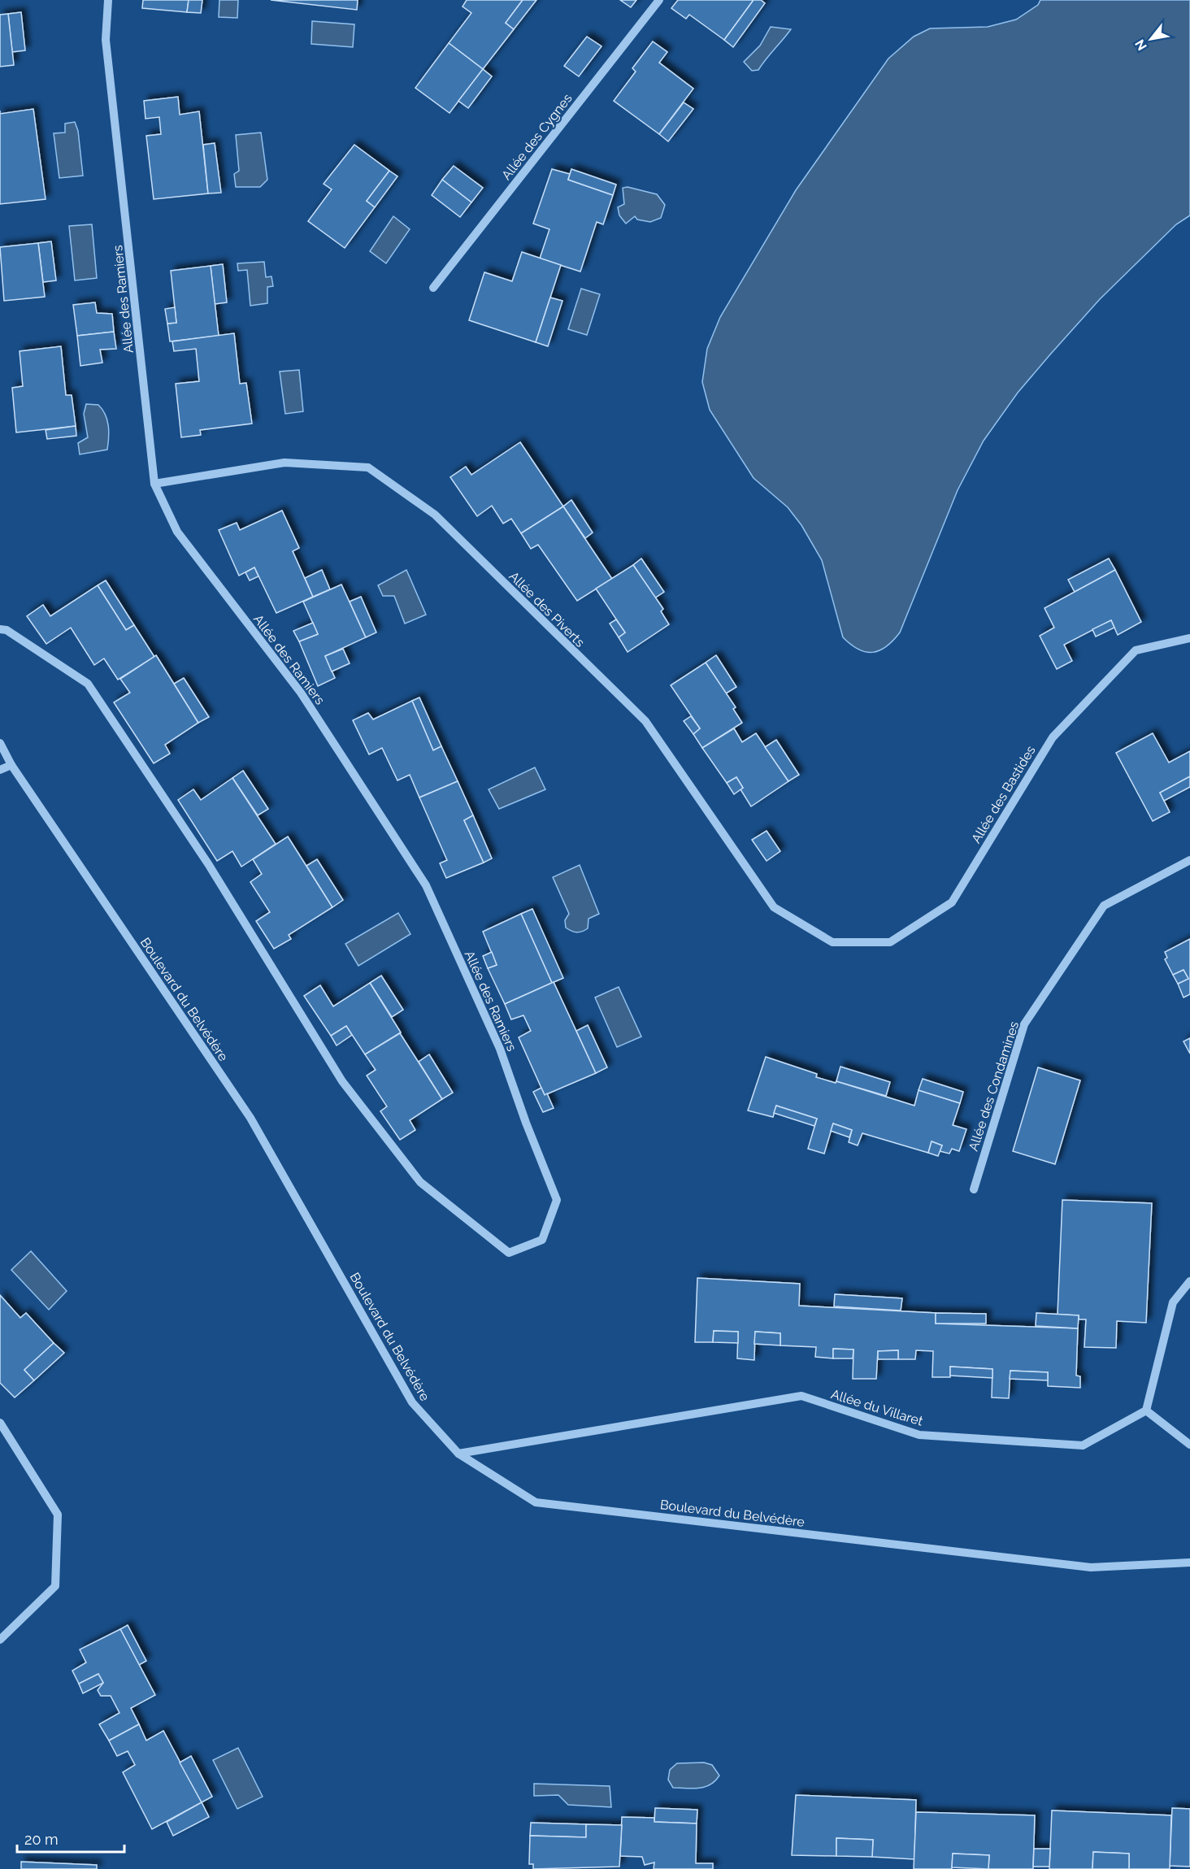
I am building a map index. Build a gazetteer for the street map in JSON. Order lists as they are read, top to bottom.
{
  "streets": {
    "street": [
      "Allée des Cygnes",
      "Allée des Ramiers",
      "Allée des Piverts",
      "Allée des Bastides",
      "Boulevard du Belvédère",
      "Allée des Condamines",
      "Allée du Villaret"
    ]
  },
  "crossings": [
    ["Allée des Ramiers", "Allée des Piverts"],
    ["Allée des Piverts", "Allée des Bastides"],
    ["Boulevard du Belvédère", "Allée du Villaret"]
  ],
  "scale_bar": "20 m",
  "north": "bottom left"
}
